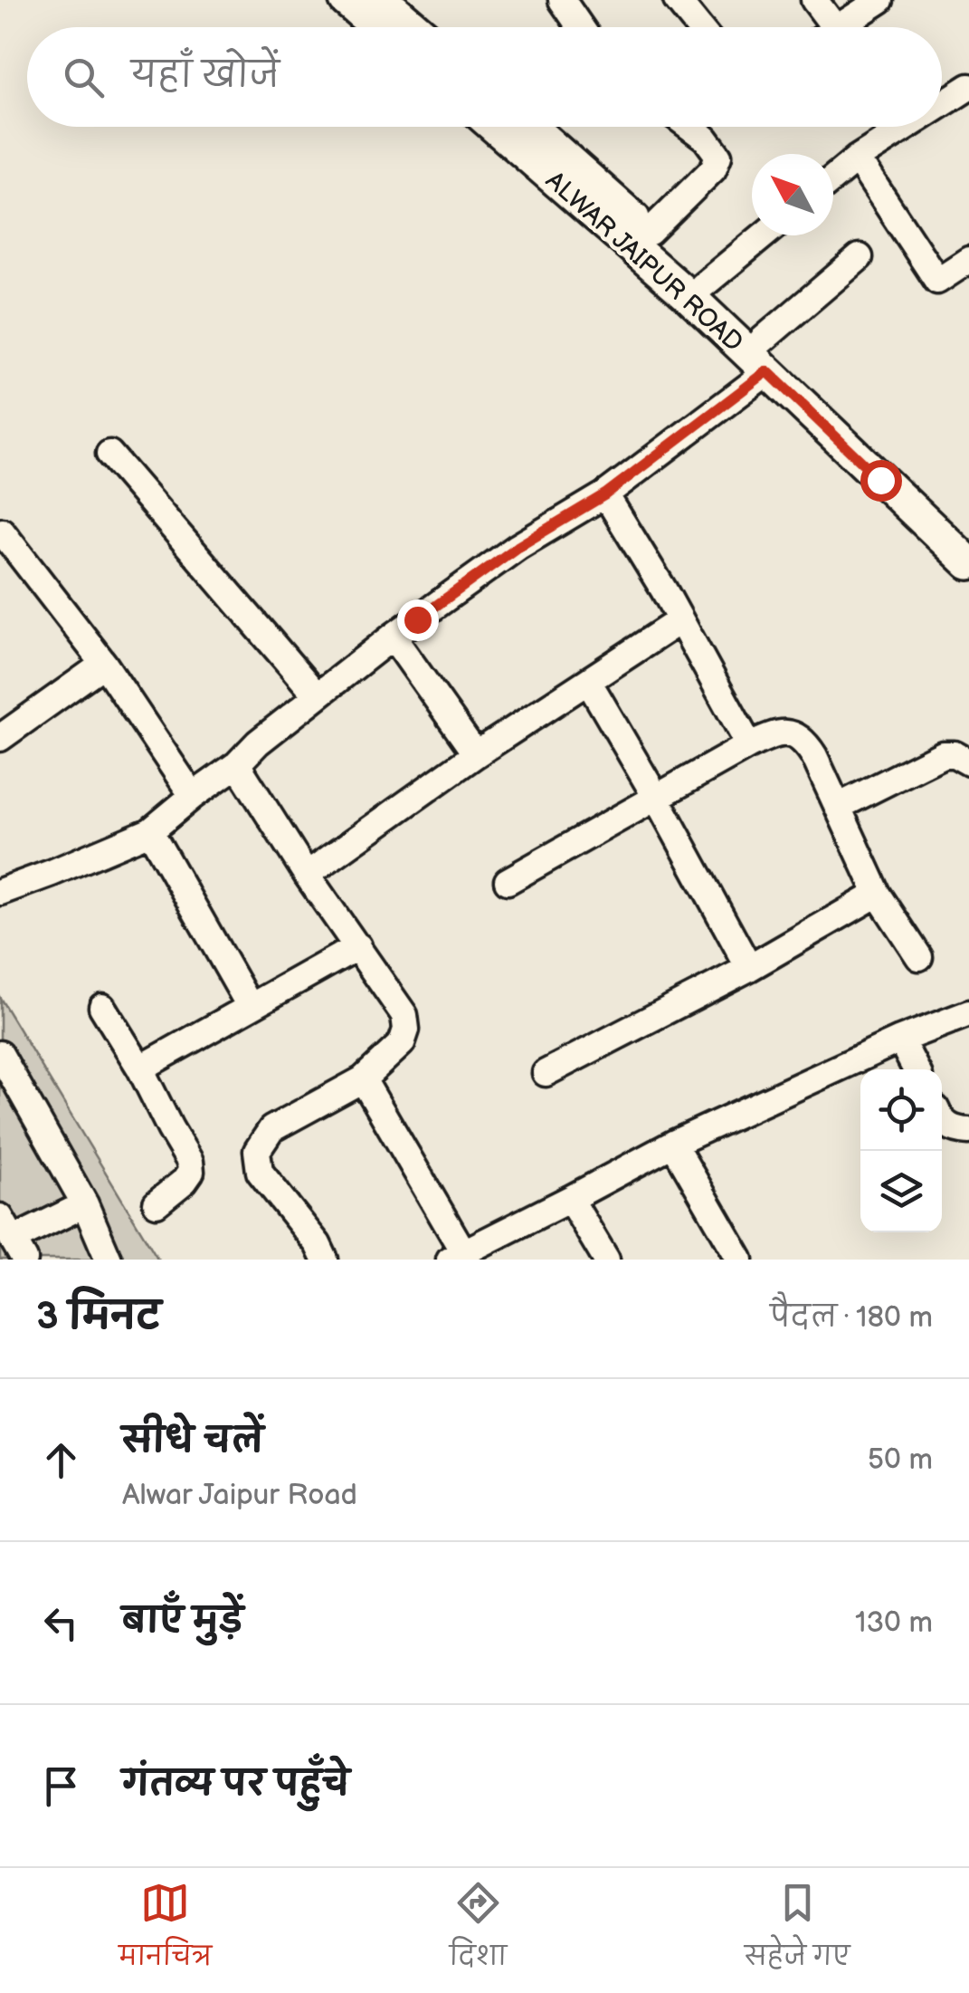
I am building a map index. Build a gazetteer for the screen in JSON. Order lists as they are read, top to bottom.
{
  "streets": {
    "main road": ["ALWAR JAIPUR ROAD"]
  },
  "north": "top left",
  "page": {
    "search": "यहाँ खोजें",
    "heading": ["3 मिनट", "पैदल · 180 m"],
    "list": [
      ["सीधे चलें", "Alwar Jaipur Road", "50 m"],
      ["बाएँ मुड़ें", "130 m"],
      "गंतव्य पर पहुँचे"
    ],
    "nav": ["मानचित्र", "दिशा", "सहेजे गए"]
  }
}
